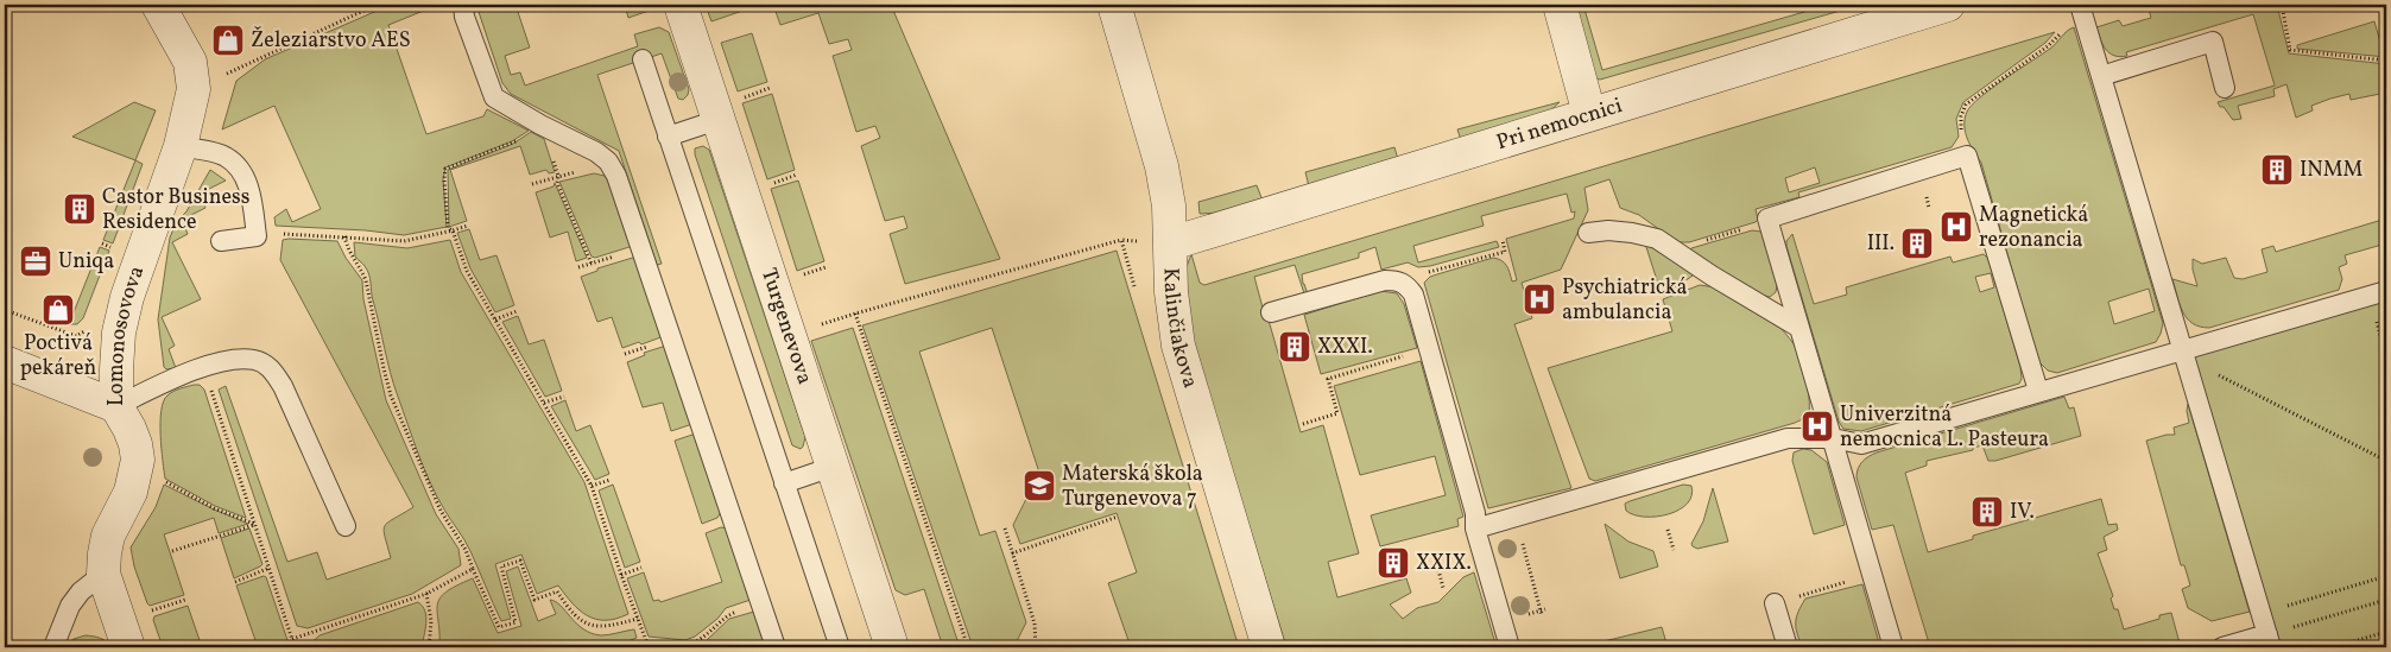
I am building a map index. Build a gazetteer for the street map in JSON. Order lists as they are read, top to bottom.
{
  "streets": {
    "street": [
      "Pri nemocnici",
      "Turgenevova",
      "Kalinčiakova",
      "Lomonosovova"
    ]
  },
  "crossings": [
    ["Pri nemocnici", "Kalinčiakova"]
  ],
  "places": {
    "shop": ["Železiarstvo AES", "Poctivá pekáreň"],
    "building": [
      "INMM",
      "Castor Business Residence",
      "III.",
      "XXXI.",
      "IV.",
      "XXIX."
    ],
    "hospital": ["Magnetická rezonancia", "Psychiatrická ambulancia", "Univerzitná nemocnica L. Pasteura"],
    "office": ["Uniqa"],
    "school or university": ["Materská škola Turgenevova 7"]
  }
}
